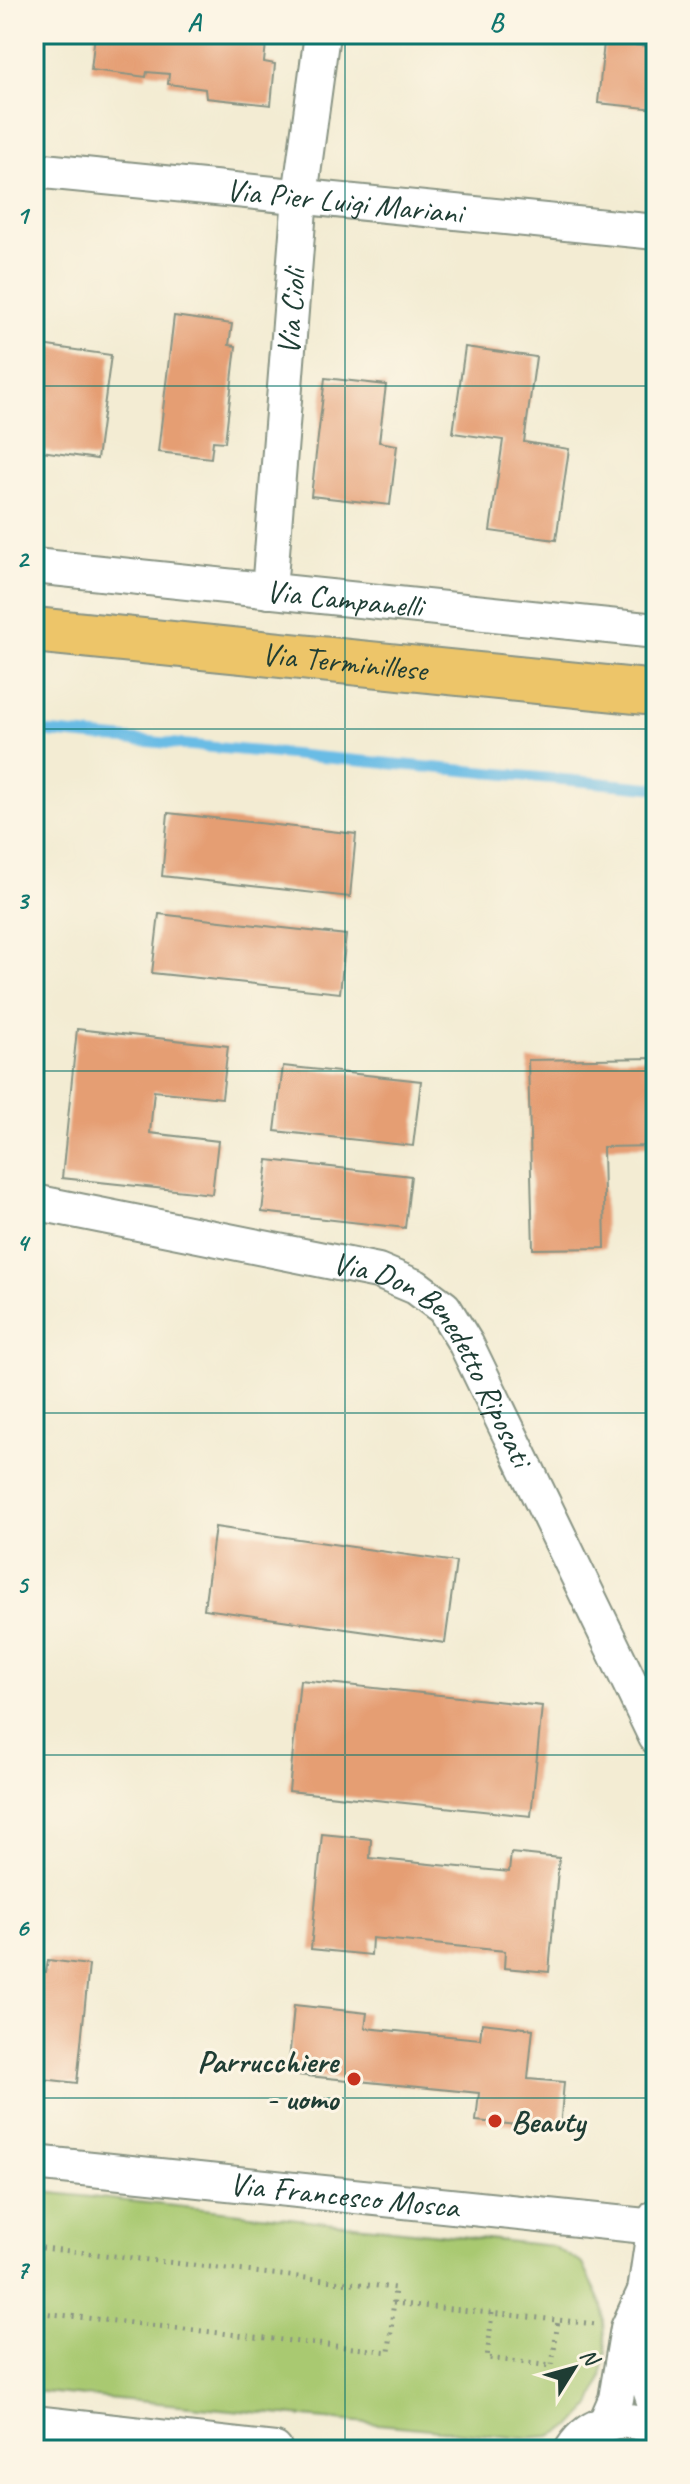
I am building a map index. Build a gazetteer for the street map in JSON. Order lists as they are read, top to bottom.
{
  "streets": {
    "main road": ["Via Terminillese"],
    "street": [
      "Via Pier Luigi Mariani",
      "Via Cioli",
      "Via Campanelli",
      "Via Don Benedetto Riposati",
      "Via Francesco Mosca"
    ]
  },
  "crossings": [
    ["Via Pier Luigi Mariani", "Via Cioli"],
    ["Via Cioli", "Via Campanelli"]
  ],
  "places": ["Parrucchiere - uomo", "Beauty"],
  "north": "top right",
  "grid": {
    "columns": ["A", "B"],
    "rows": [
      "1",
      "2",
      "3",
      "4",
      "5",
      "6",
      "7"
    ]
  }
}
